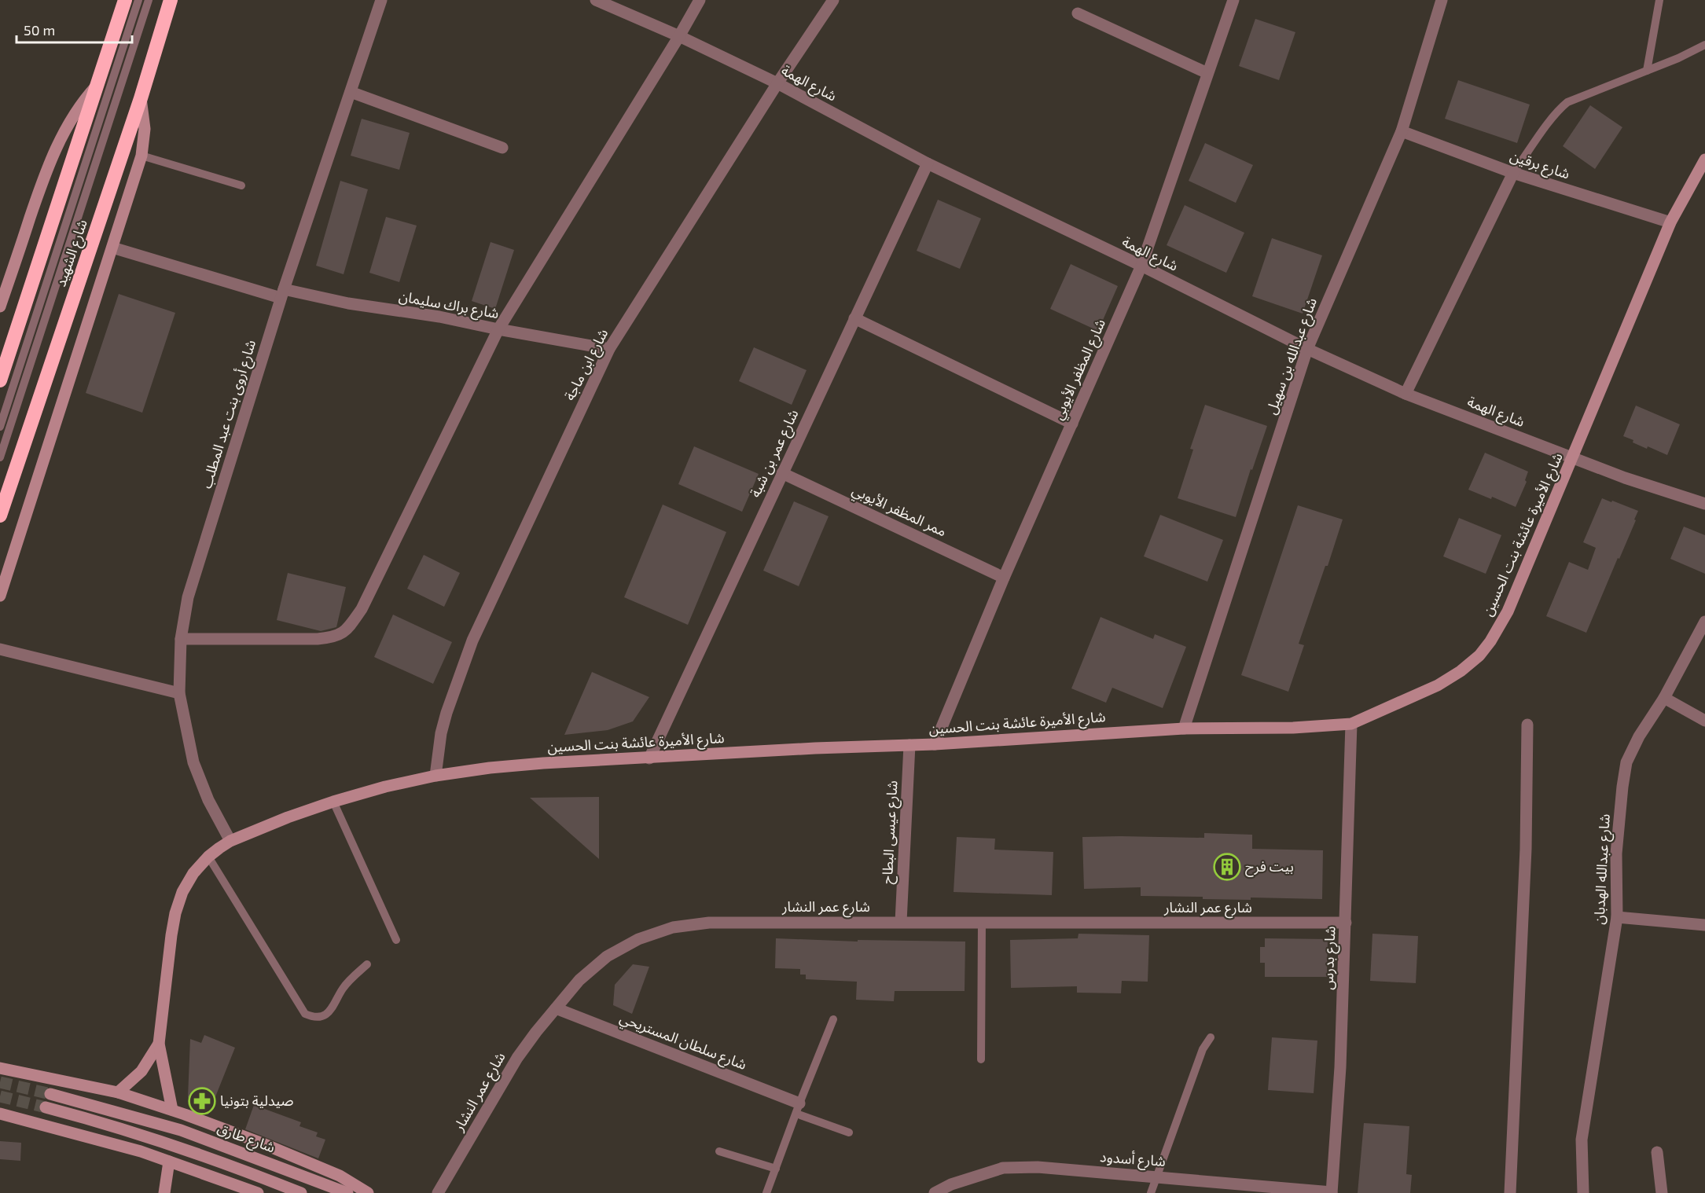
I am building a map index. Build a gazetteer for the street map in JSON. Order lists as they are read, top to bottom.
{
  "streets": {
    "highway": ["شارع الشهيد"],
    "street": [
      "شارع الهمة",
      "شارع برقين",
      "شارع براك سليمان",
      "شارع عبدالله بن سهيل",
      "شارع ابن ماجة",
      "شارع المظفر الأيوبي",
      "شارع أروى بنت عبد المطلب",
      "شارع عمر بن شبة",
      "ممر المظفر الأيوبي",
      "شارع الأميرة عائشة بنت الحسين",
      "شارع عيسى البطاح",
      "شارع عبدالله الهدبان",
      "شارع عمر النشار",
      "شارع بدرس",
      "شارع سلطان المستريحي",
      "شارع طارق",
      "شارع أسدود"
    ]
  },
  "crossings": [
    ["شارع الهمة", "شارع عبدالله بن سهيل"],
    ["شارع الهمة", "شارع ابن ماجة"],
    ["شارع الهمة", "شارع المظفر الأيوبي"],
    ["شارع الهمة", "شارع عمر بن شبة"],
    ["شارع الهمة", "شارع الأميرة عائشة بنت الحسين"],
    ["شارع برقين", "شارع عبدالله بن سهيل"],
    ["شارع برقين", "شارع الأميرة عائشة بنت الحسين"],
    ["شارع براك سليمان", "شارع ابن ماجة"],
    ["شارع براك سليمان", "شارع أروى بنت عبد المطلب"],
    ["شارع عبدالله بن سهيل", "شارع الأميرة عائشة بنت الحسين"],
    ["شارع ابن ماجة", "شارع الأميرة عائشة بنت الحسين"],
    ["شارع المظفر الأيوبي", "ممر المظفر الأيوبي"],
    ["شارع المظفر الأيوبي", "شارع الأميرة عائشة بنت الحسين"],
    ["شارع أروى بنت عبد المطلب", "شارع الأميرة عائشة بنت الحسين"],
    ["شارع عمر بن شبة", "ممر المظفر الأيوبي"],
    ["شارع عمر بن شبة", "شارع الأميرة عائشة بنت الحسين"],
    ["شارع الأميرة عائشة بنت الحسين", "شارع عيسى البطاح"],
    ["شارع الأميرة عائشة بنت الحسين", "شارع بدرس"],
    ["شارع عيسى البطاح", "شارع عمر النشار"],
    ["شارع عمر النشار", "شارع بدرس"],
    ["شارع عمر النشار", "شارع سلطان المستريحي"],
    ["شارع بدرس", "شارع أسدود"]
  ],
  "places": {
    "building": ["بيت فرح"],
    "pharmacy": ["صيدلية بتونيا"]
  },
  "scale_bar": "50 m"
}
